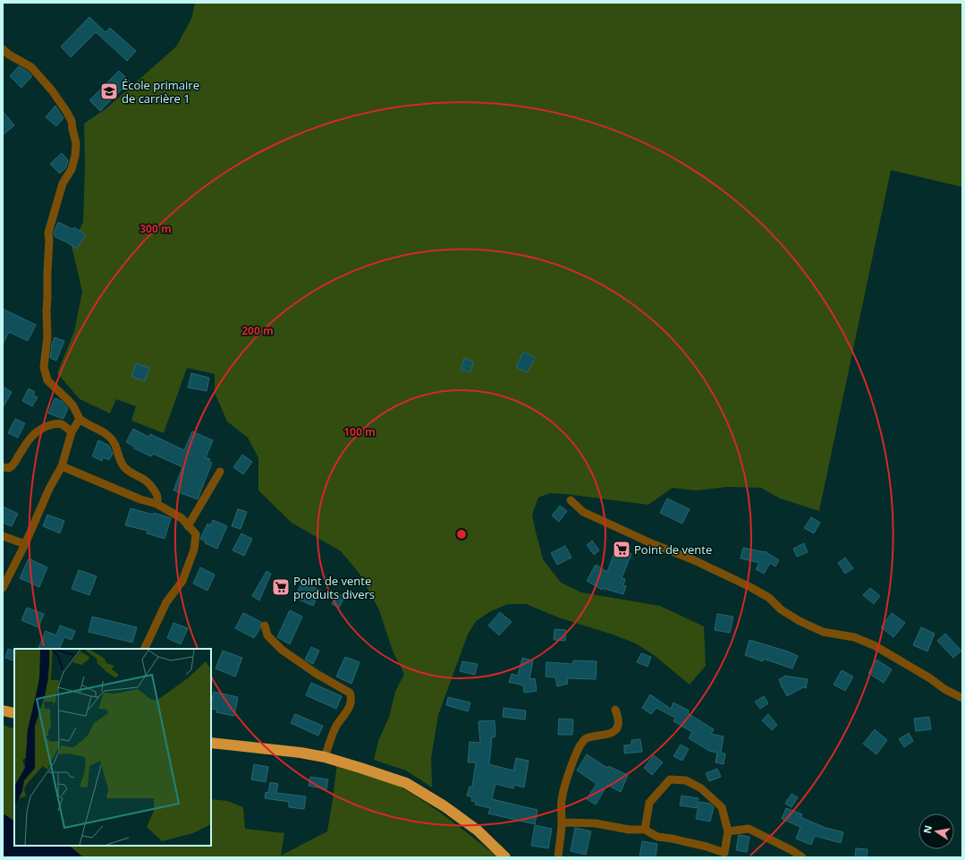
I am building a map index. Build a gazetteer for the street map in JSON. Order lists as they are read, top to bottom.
{
  "places": {
    "school or university": ["École primaire de carrière 1"],
    "supermarket": ["Point de vente", "Point de vente produits divers"]
  },
  "north": "left",
  "rings": ["300 m", "200 m", "100 m"]
}
